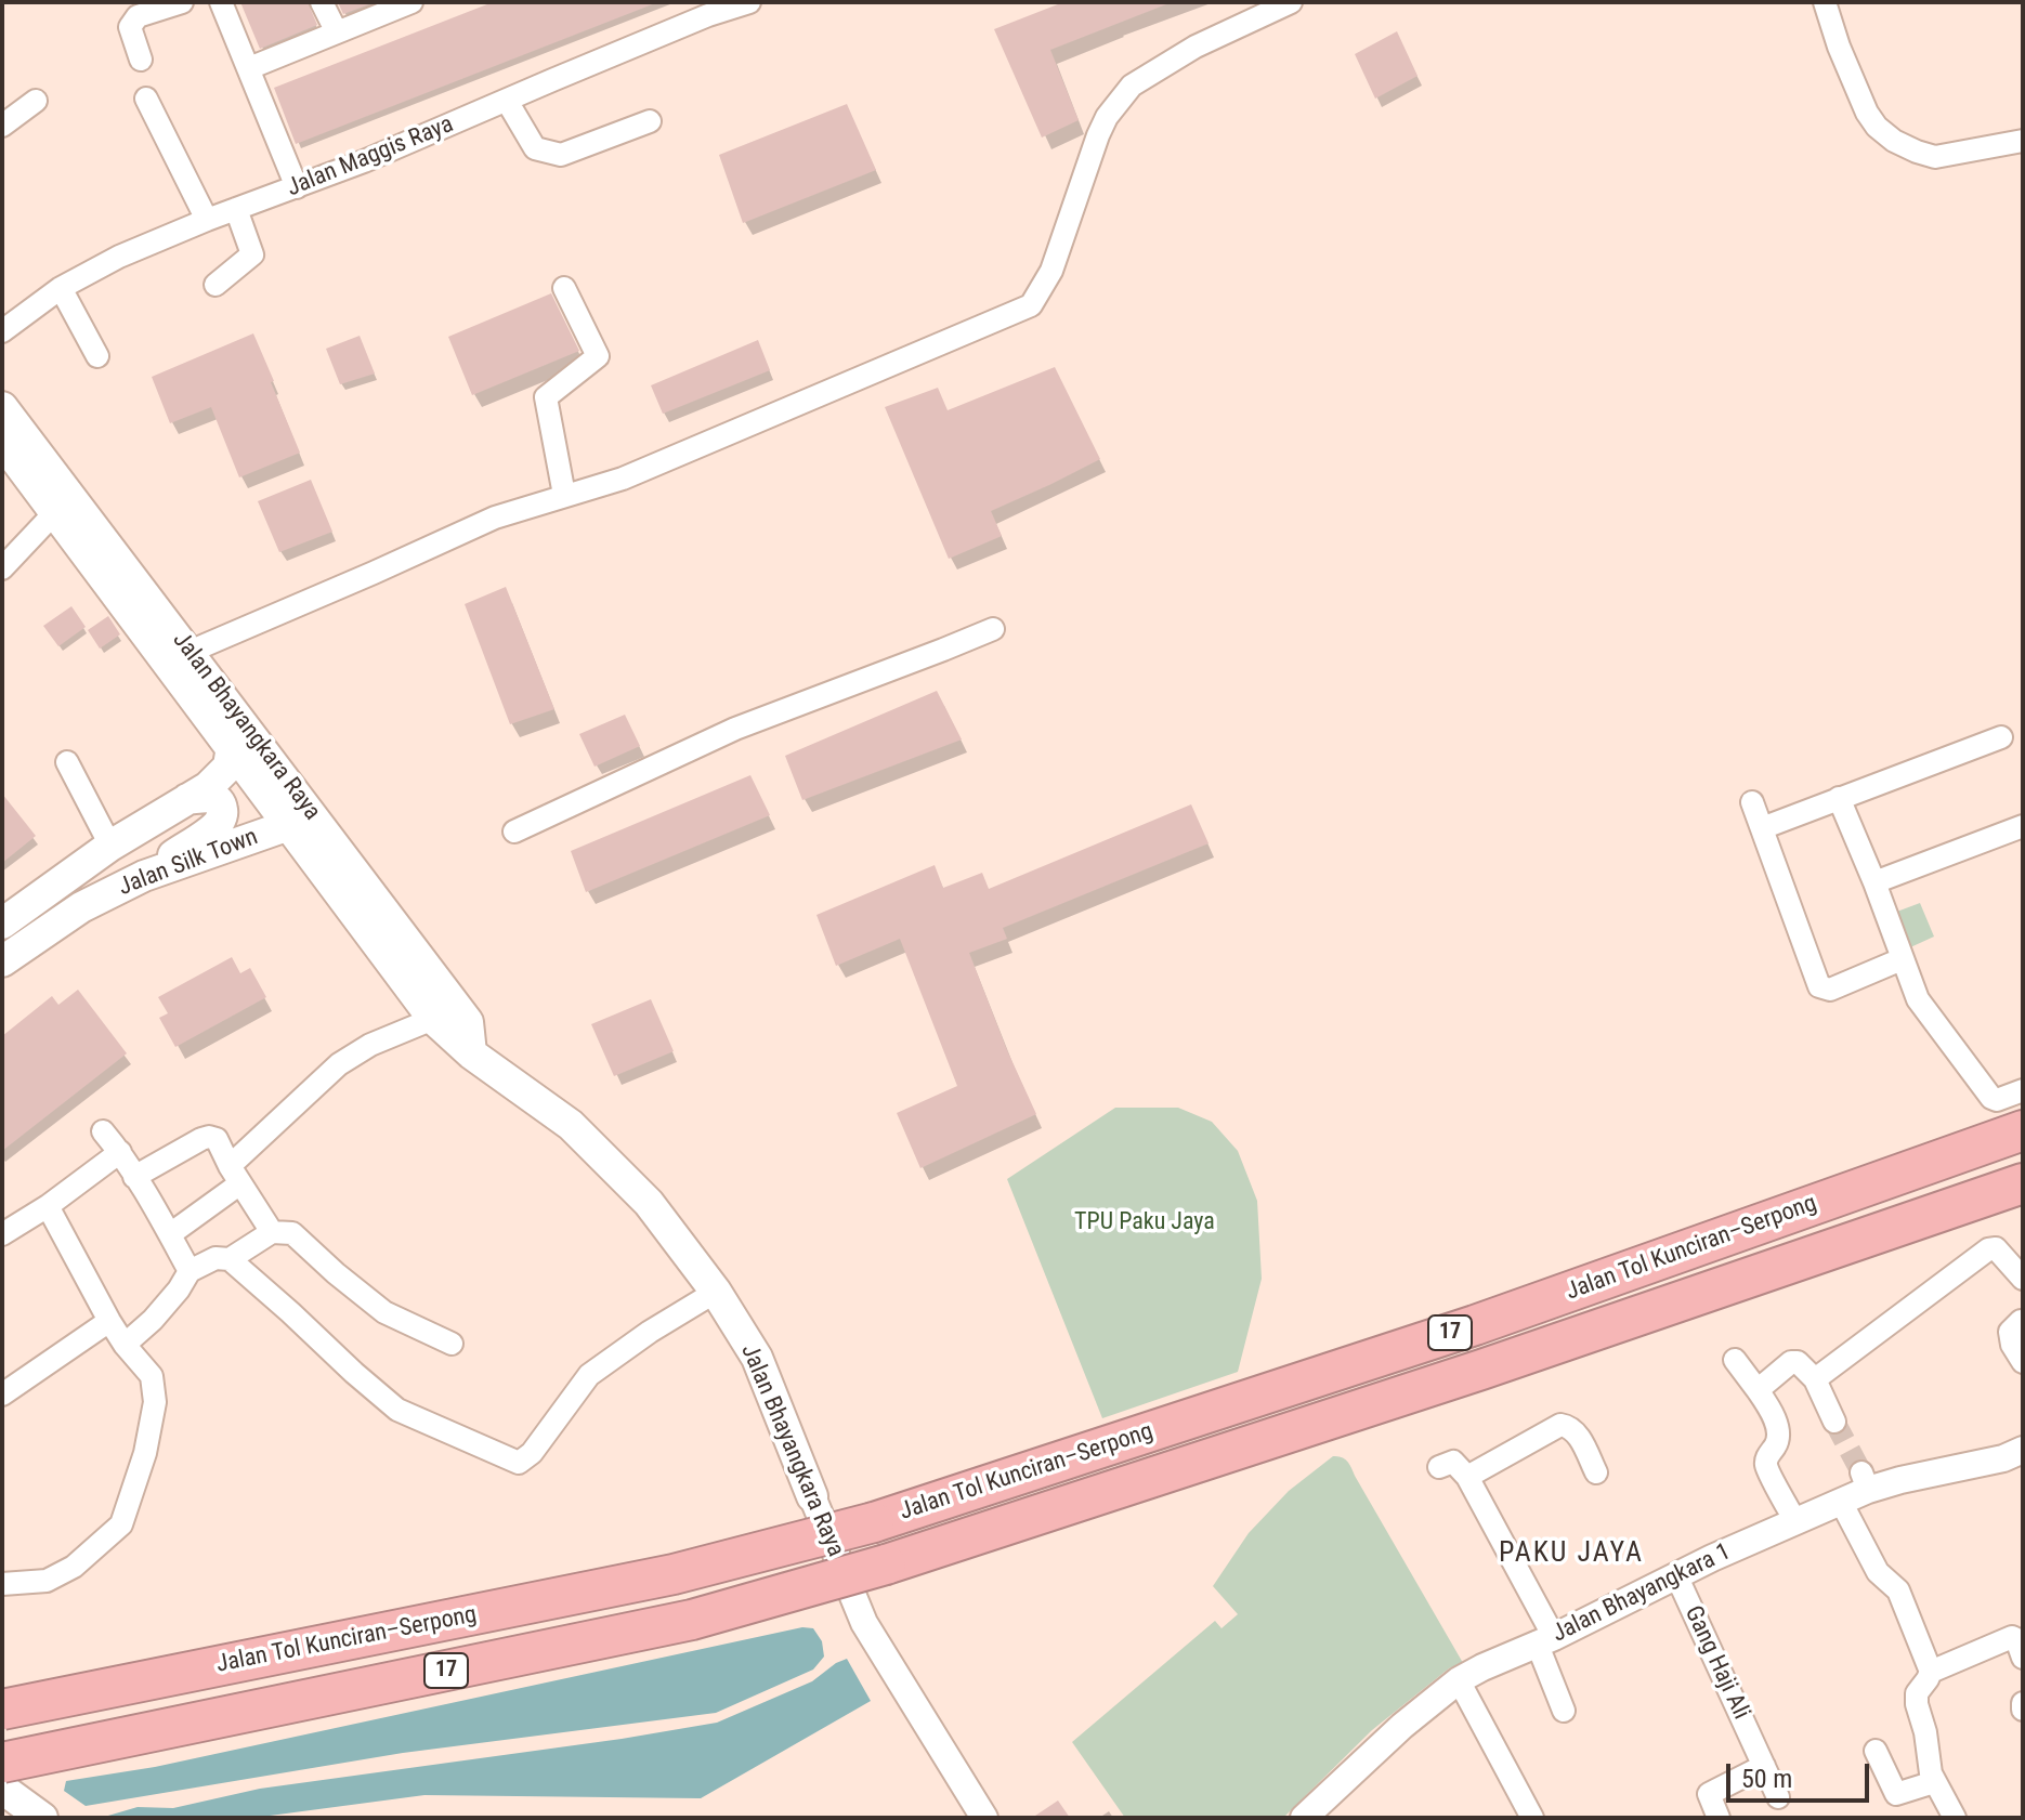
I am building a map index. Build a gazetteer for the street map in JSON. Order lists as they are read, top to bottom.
{
  "streets": {
    "highway": ["Jalan Tol Kunciran–Serpong", "17"],
    "main road": ["Jalan Bhayangkara Raya", "Jalan Silk Town"],
    "street": ["Jalan Maggis Raya", "Jalan Bhayangkara 1", "Gang Haji Ali"]
  },
  "crossings": [
    ["Jalan Bhayangkara Raya", "Jalan Silk Town"],
    ["Jalan Bhayangkara 1", "Gang Haji Ali"]
  ],
  "districts": ["PAKU JAYA"],
  "parks": ["TPU Paku Jaya"],
  "scale_bar": "50 m"
}
